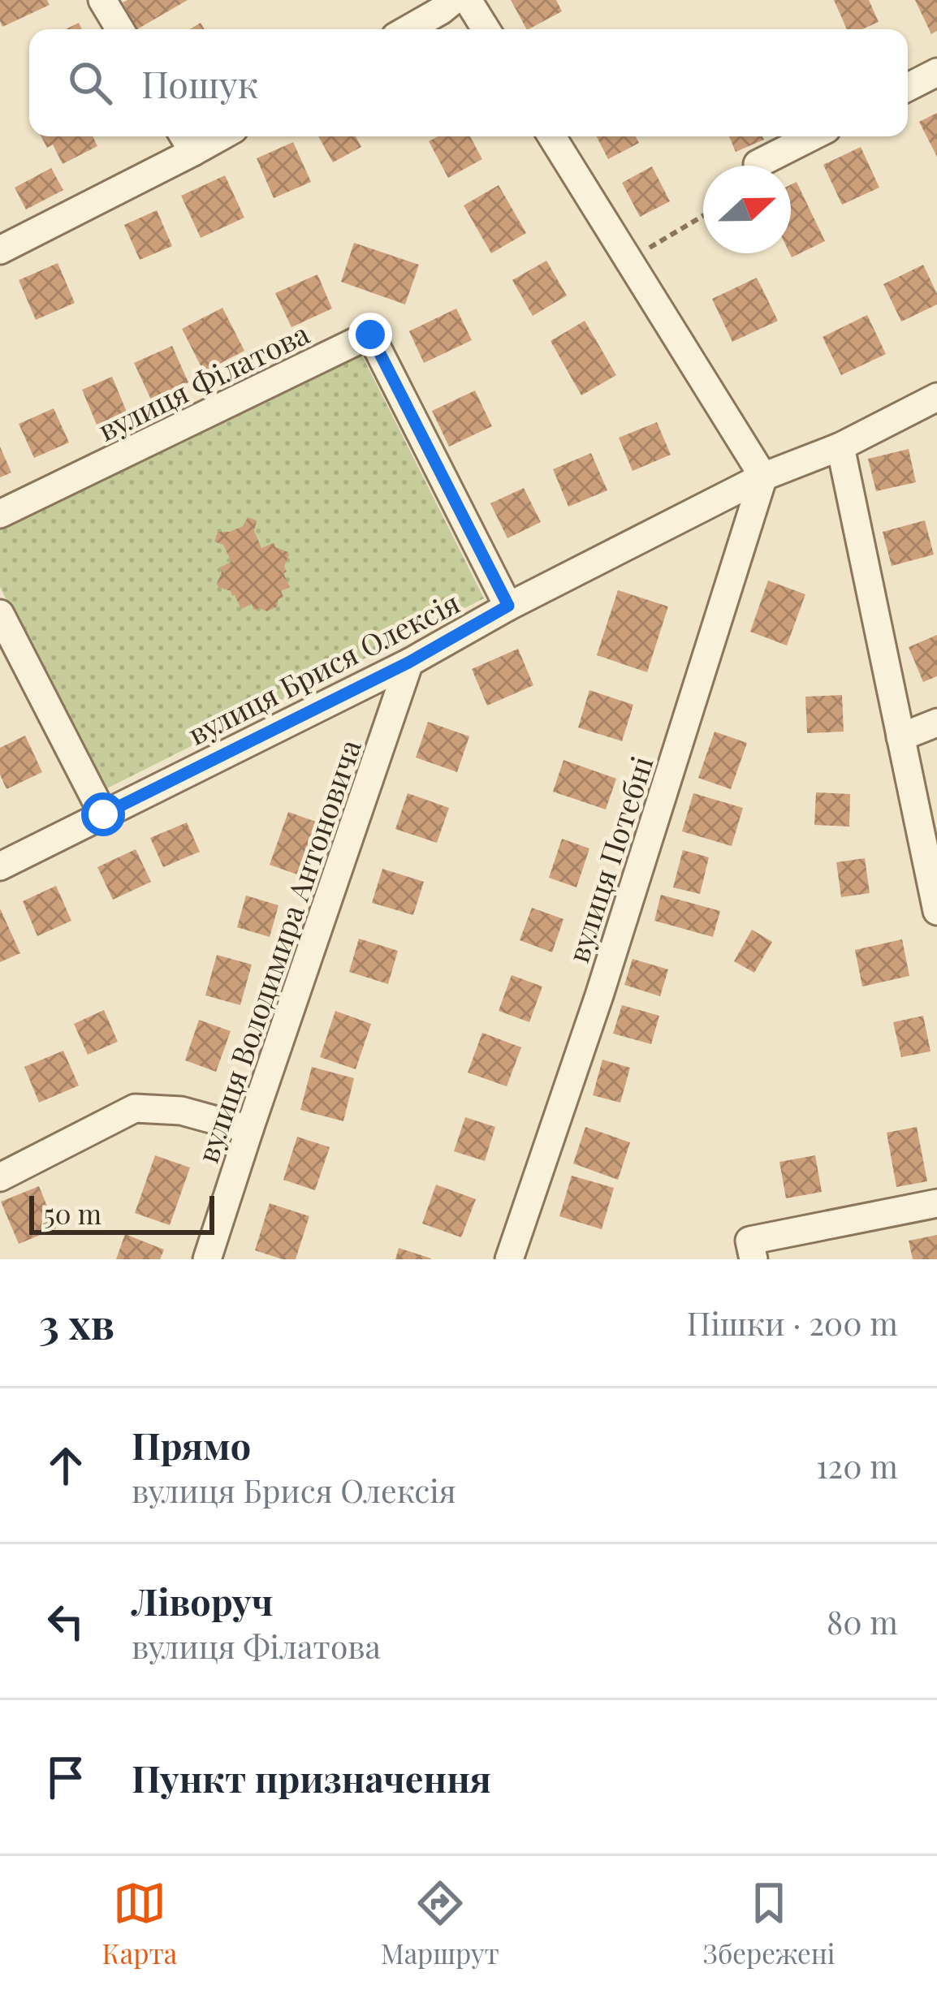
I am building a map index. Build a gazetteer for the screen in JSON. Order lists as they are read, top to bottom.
{
  "streets": {
    "street": [
      "вулиця Філатова",
      "вулиця Брися Олексія",
      "вулиця Потебні",
      "вулиця Володимира Антоновича"
    ]
  },
  "crossings": [
    ["вулиця Філатова", "вулиця Брися Олексія"],
    ["вулиця Брися Олексія", "вулиця Потебні"],
    ["вулиця Брися Олексія", "вулиця Володимира Антоновича"]
  ],
  "scale_bar": "50 m",
  "north": "right",
  "page": {
    "search": "Пошук",
    "scale": "50 m",
    "heading": ["3 хв", "Пішки · 200 m"],
    "list": [
      ["Прямо", "вулиця Брися Олексія", "120 m"],
      ["Ліворуч", "вулиця Філатова", "80 m"],
      "Пункт призначення"
    ],
    "nav": ["Карта", "Маршрут", "Збережені"]
  }
}
